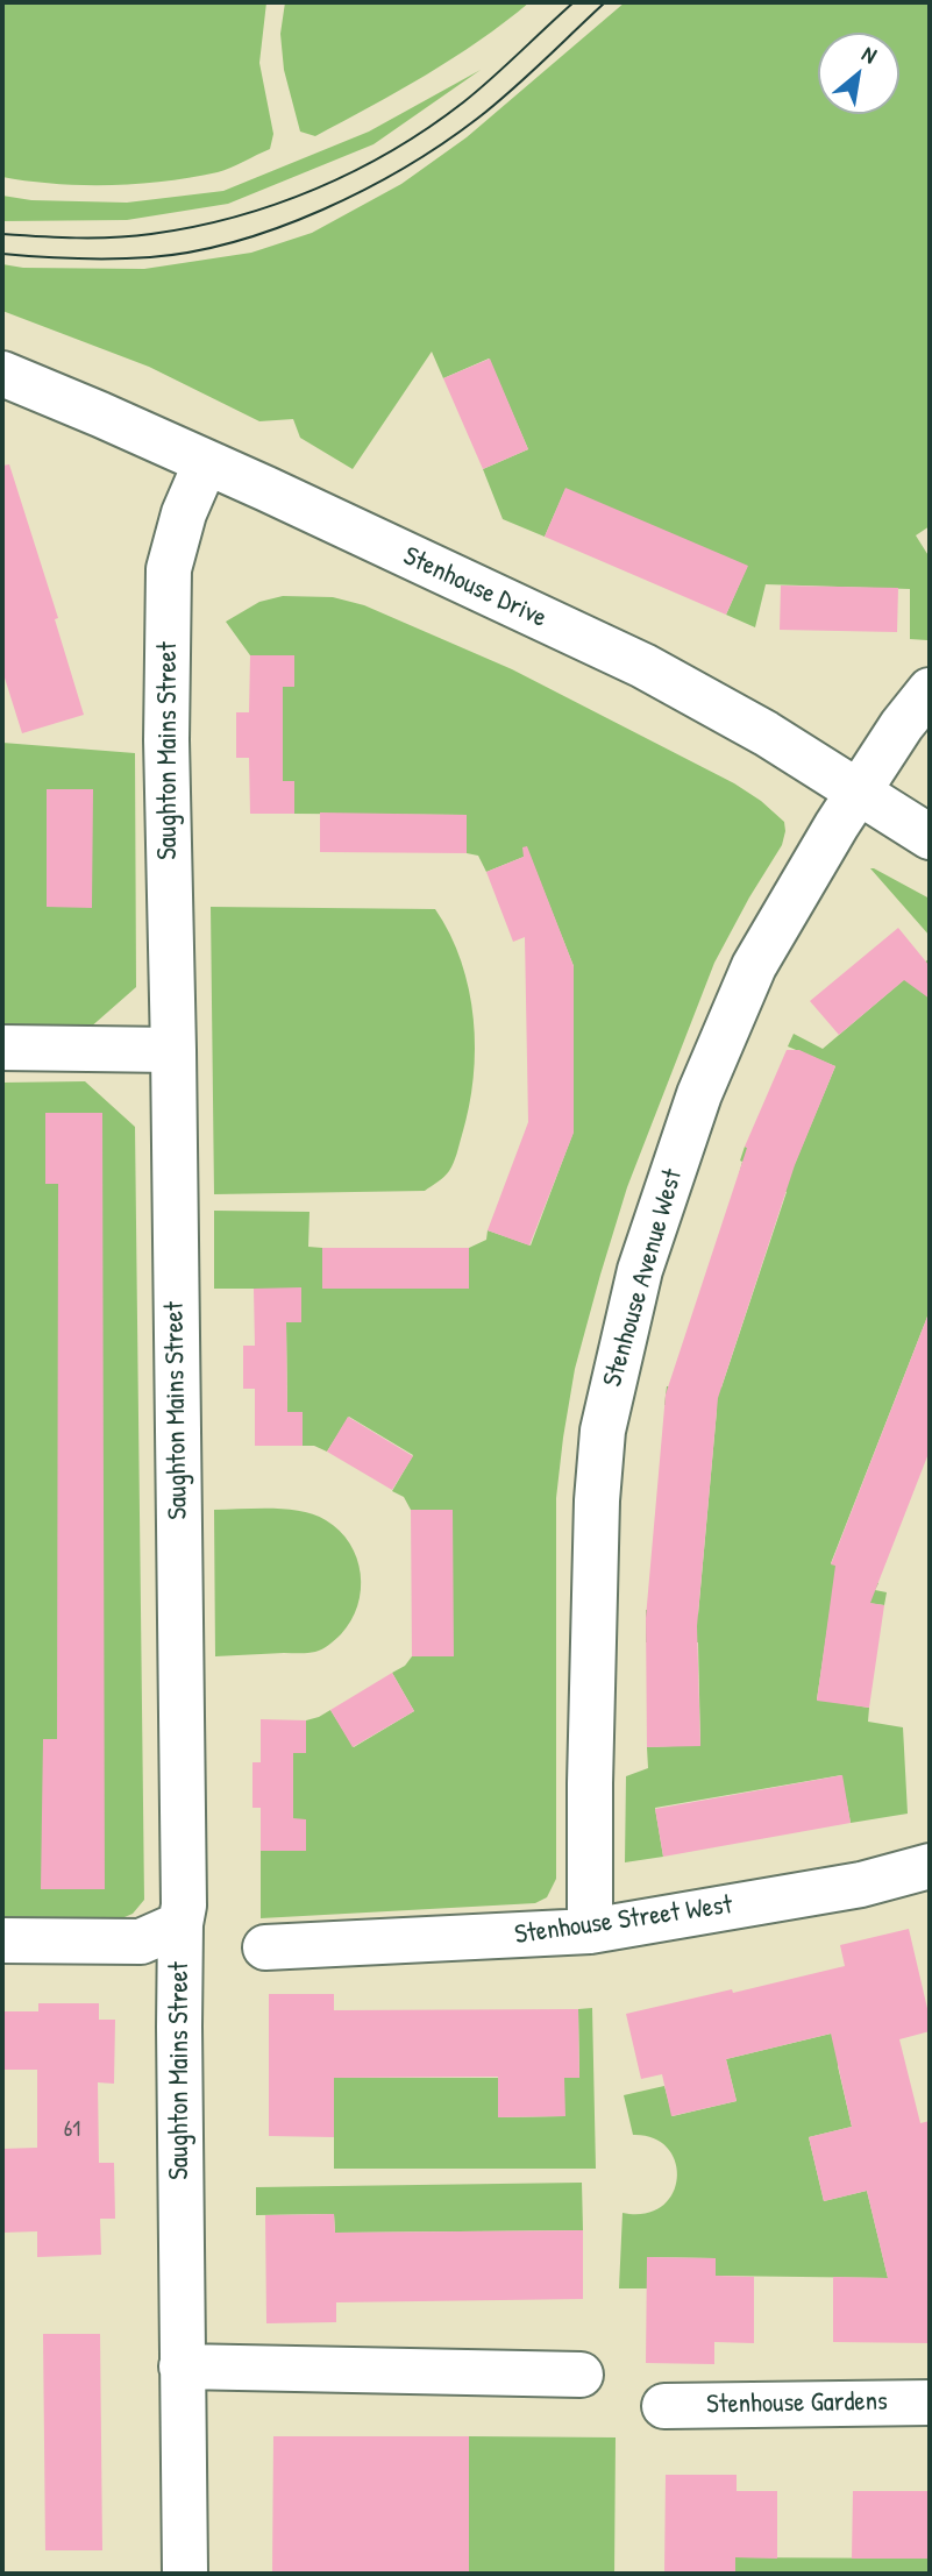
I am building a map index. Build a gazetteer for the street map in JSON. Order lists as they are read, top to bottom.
{
  "streets": {
    "street": [
      "Stenhouse Drive",
      "Saughton Mains Street",
      "Stenhouse Avenue West",
      "Stenhouse Street West",
      "Stenhouse Gardens"
    ]
  },
  "crossings": [
    ["Stenhouse Drive", "Saughton Mains Street"],
    ["Stenhouse Drive", "Stenhouse Avenue West"],
    ["Stenhouse Avenue West", "Stenhouse Street West"]
  ],
  "house_numbers": ["61"],
  "north": "top right"
}
